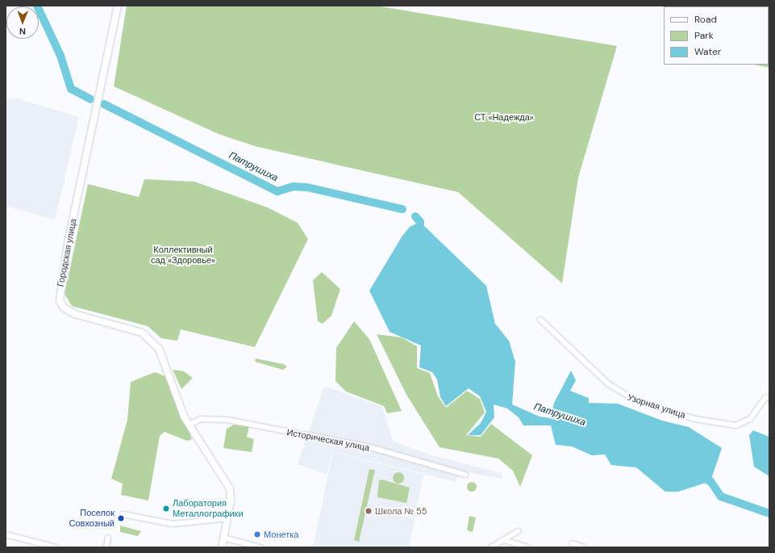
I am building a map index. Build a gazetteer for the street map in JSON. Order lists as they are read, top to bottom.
{
  "streets": {
    "street": ["Городская улица", "Узорная улица", "Историческая улица"]
  },
  "crossings": [
    ["Городская улица", "Историческая улица"]
  ],
  "water": ["Патрушиха"],
  "parks": ["СТ «Надежда»", "Коллективный сад «Здоровье»"],
  "places": [
    "Лаборатория Металлографики",
    "Школа № 55",
    "Поселок Совхозный",
    "Монетка"
  ],
  "legend": ["Road", "Park", "Water"],
  "north": "bottom"
}
